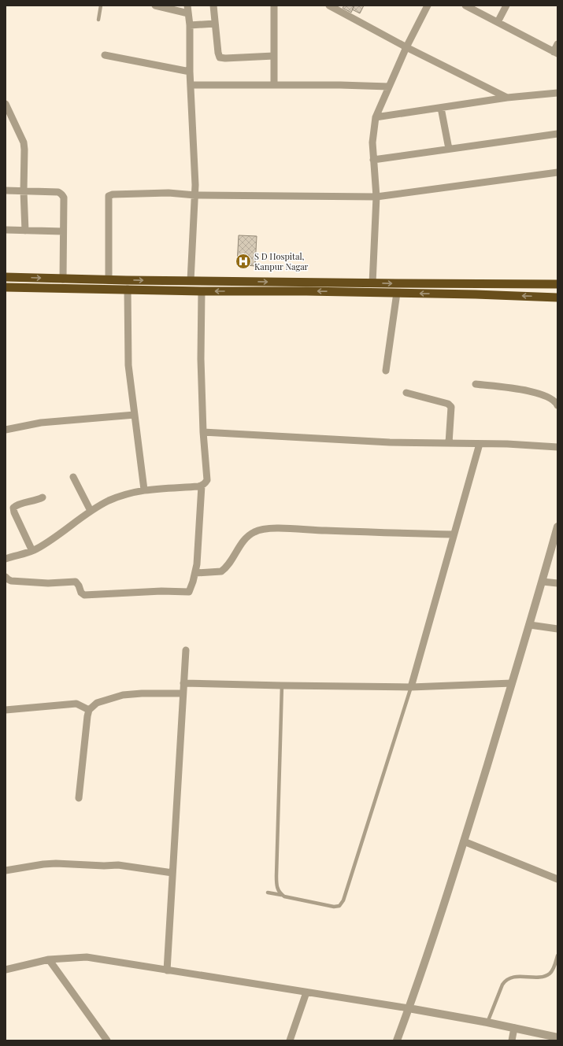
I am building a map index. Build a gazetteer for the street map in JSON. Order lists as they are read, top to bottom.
{
  "places": {
    "hospital": ["S D Hospital, Kanpur Nagar"]
  }
}
